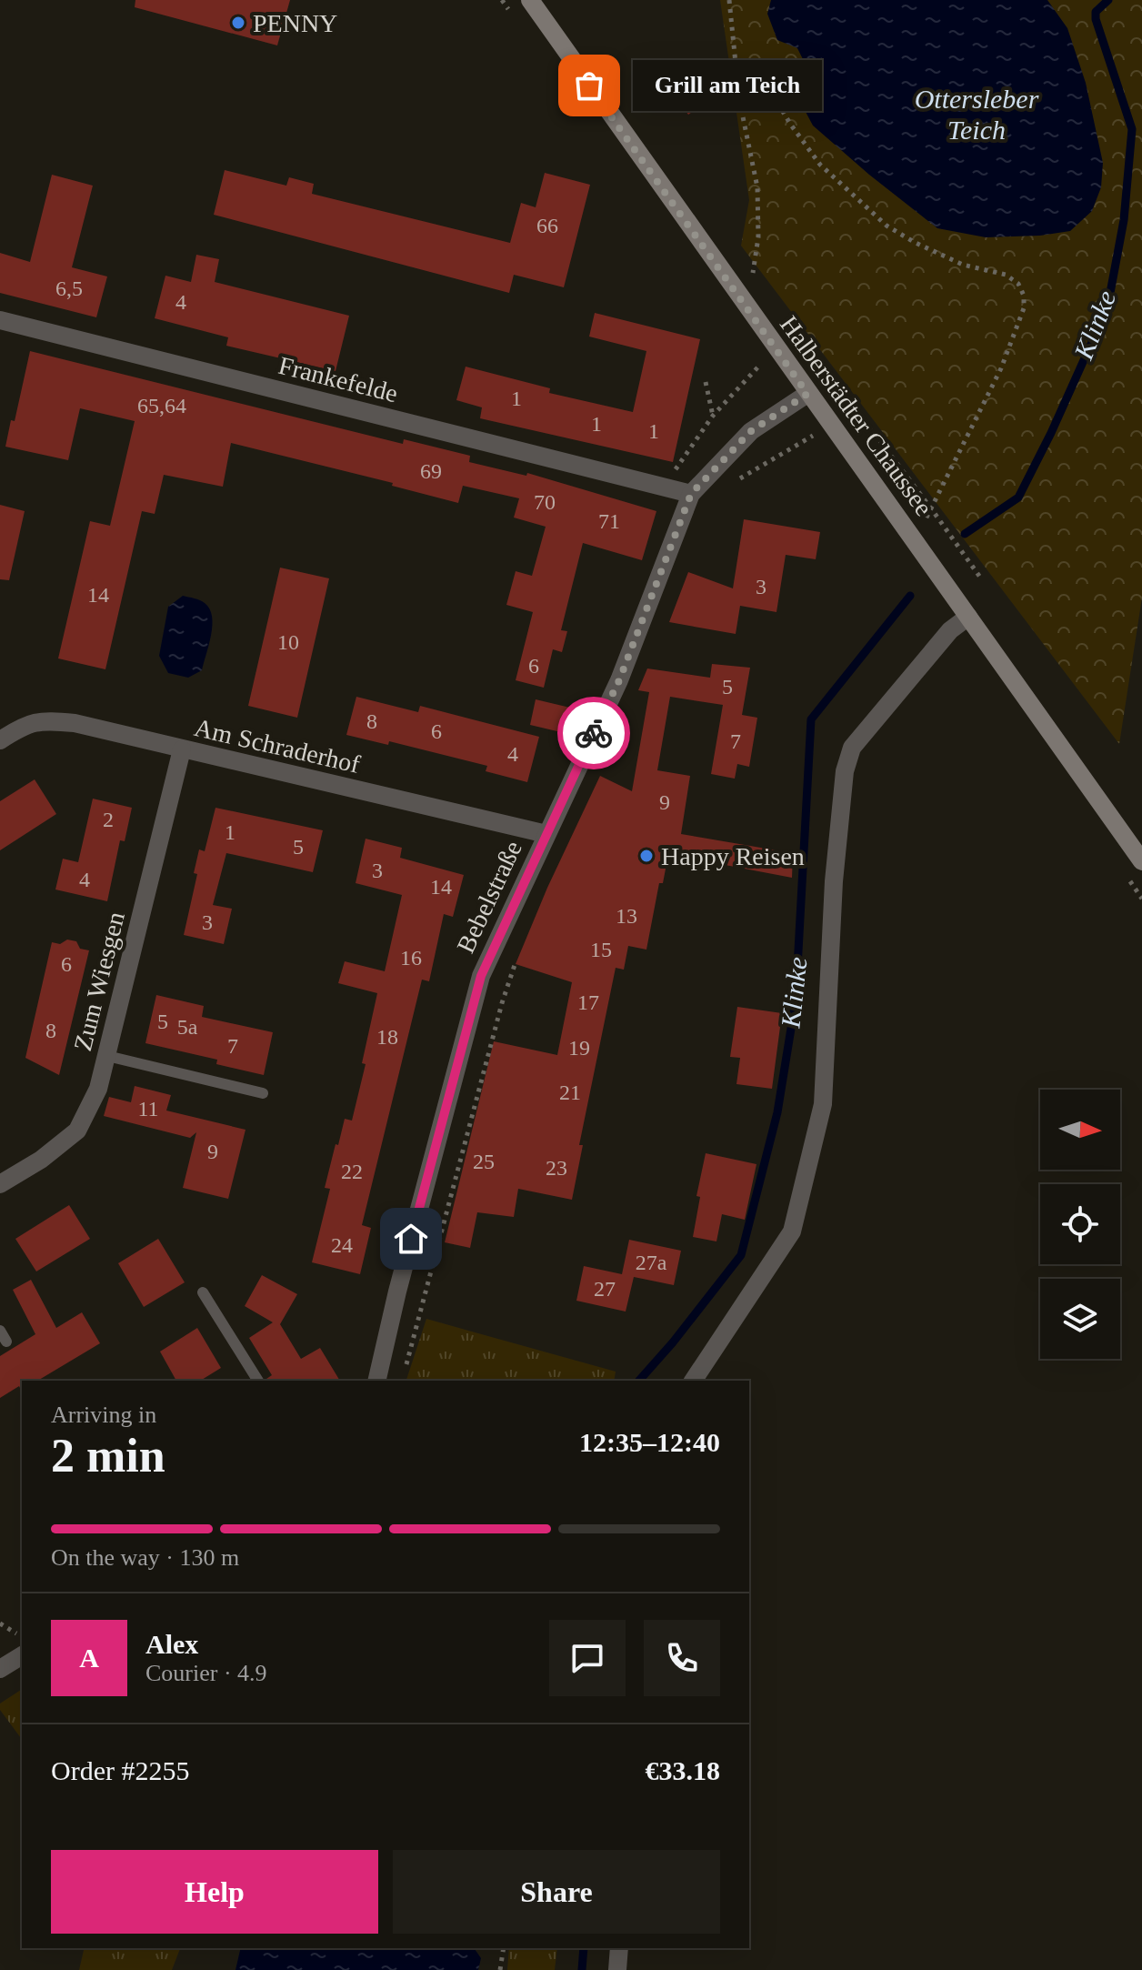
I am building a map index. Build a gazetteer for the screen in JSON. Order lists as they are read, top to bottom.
{
  "streets": {
    "main road": ["Halberstädter Chaussee"],
    "street": [
      "Frankefelde",
      "Am Schraderhof",
      "Bebelstraße",
      "Zum Wiesgen"
    ]
  },
  "crossings": [
    ["Frankefelde", "Bebelstraße"],
    ["Am Schraderhof", "Bebelstraße"],
    ["Am Schraderhof", "Zum Wiesgen"]
  ],
  "water": ["Ottersleber Teich", "Klinke"],
  "places": ["PENNY", "Grill am Teich", "Happy Reisen"],
  "house_numbers": [
    "66",
    "6,5",
    "4",
    "1",
    "65,64",
    "1",
    "1",
    "69",
    "70",
    "71",
    "3",
    "14",
    "10",
    "6",
    "5",
    "8",
    "6",
    "7",
    "4",
    "9",
    "2",
    "1",
    "5",
    "3",
    "4",
    "14",
    "13",
    "3",
    "15",
    "16",
    "6",
    "17",
    "5",
    "5a",
    "8",
    "18",
    "7",
    "19",
    "21",
    "11",
    "9",
    "25",
    "23",
    "22",
    "24",
    "27a",
    "27"
  ],
  "north": "right",
  "page": {
    "bubble": "Grill am Teich",
    "heading": ["2 min", "Arriving in", "12:35–12:40"],
    "panel": [
      "Alex",
      "Courier · 4.9",
      "Order #2255",
      "€33.18"
    ],
    "bar": "On the way · 130 m",
    "round": "A",
    "buttons": ["Help", "Share"]
  }
}
